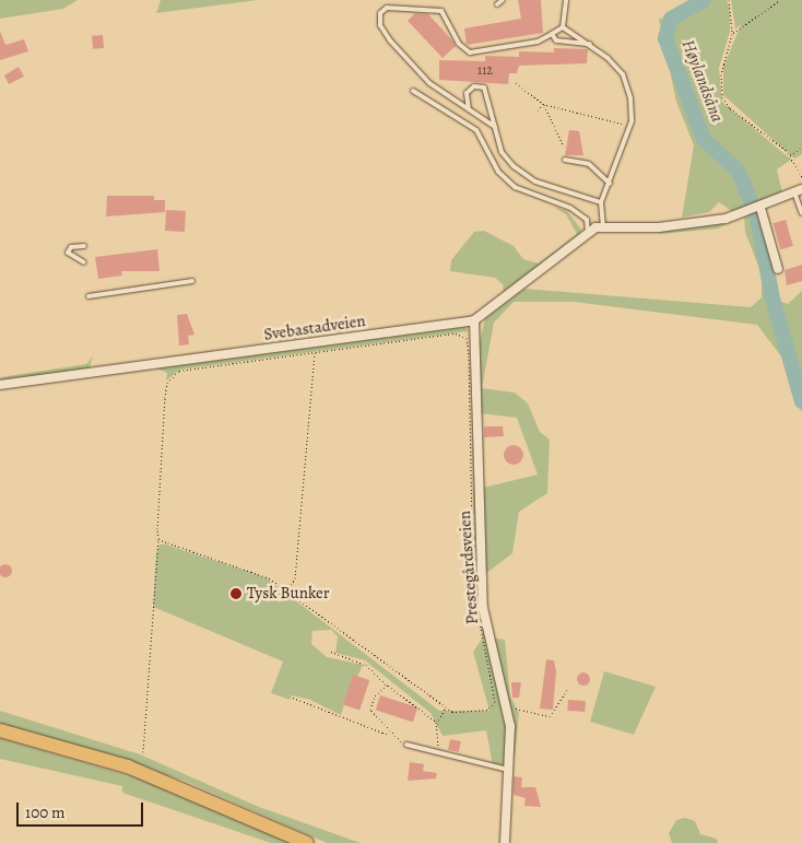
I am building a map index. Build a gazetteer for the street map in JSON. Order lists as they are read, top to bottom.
{
  "streets": {
    "street": ["Svebastadveien", "Prestegårdsveien"]
  },
  "crossings": [
    ["Svebastadveien", "Prestegårdsveien"]
  ],
  "water": ["Høylandsåna"],
  "places": ["Tysk Bunker"],
  "house_numbers": ["112"],
  "scale_bar": "100 m"
}
